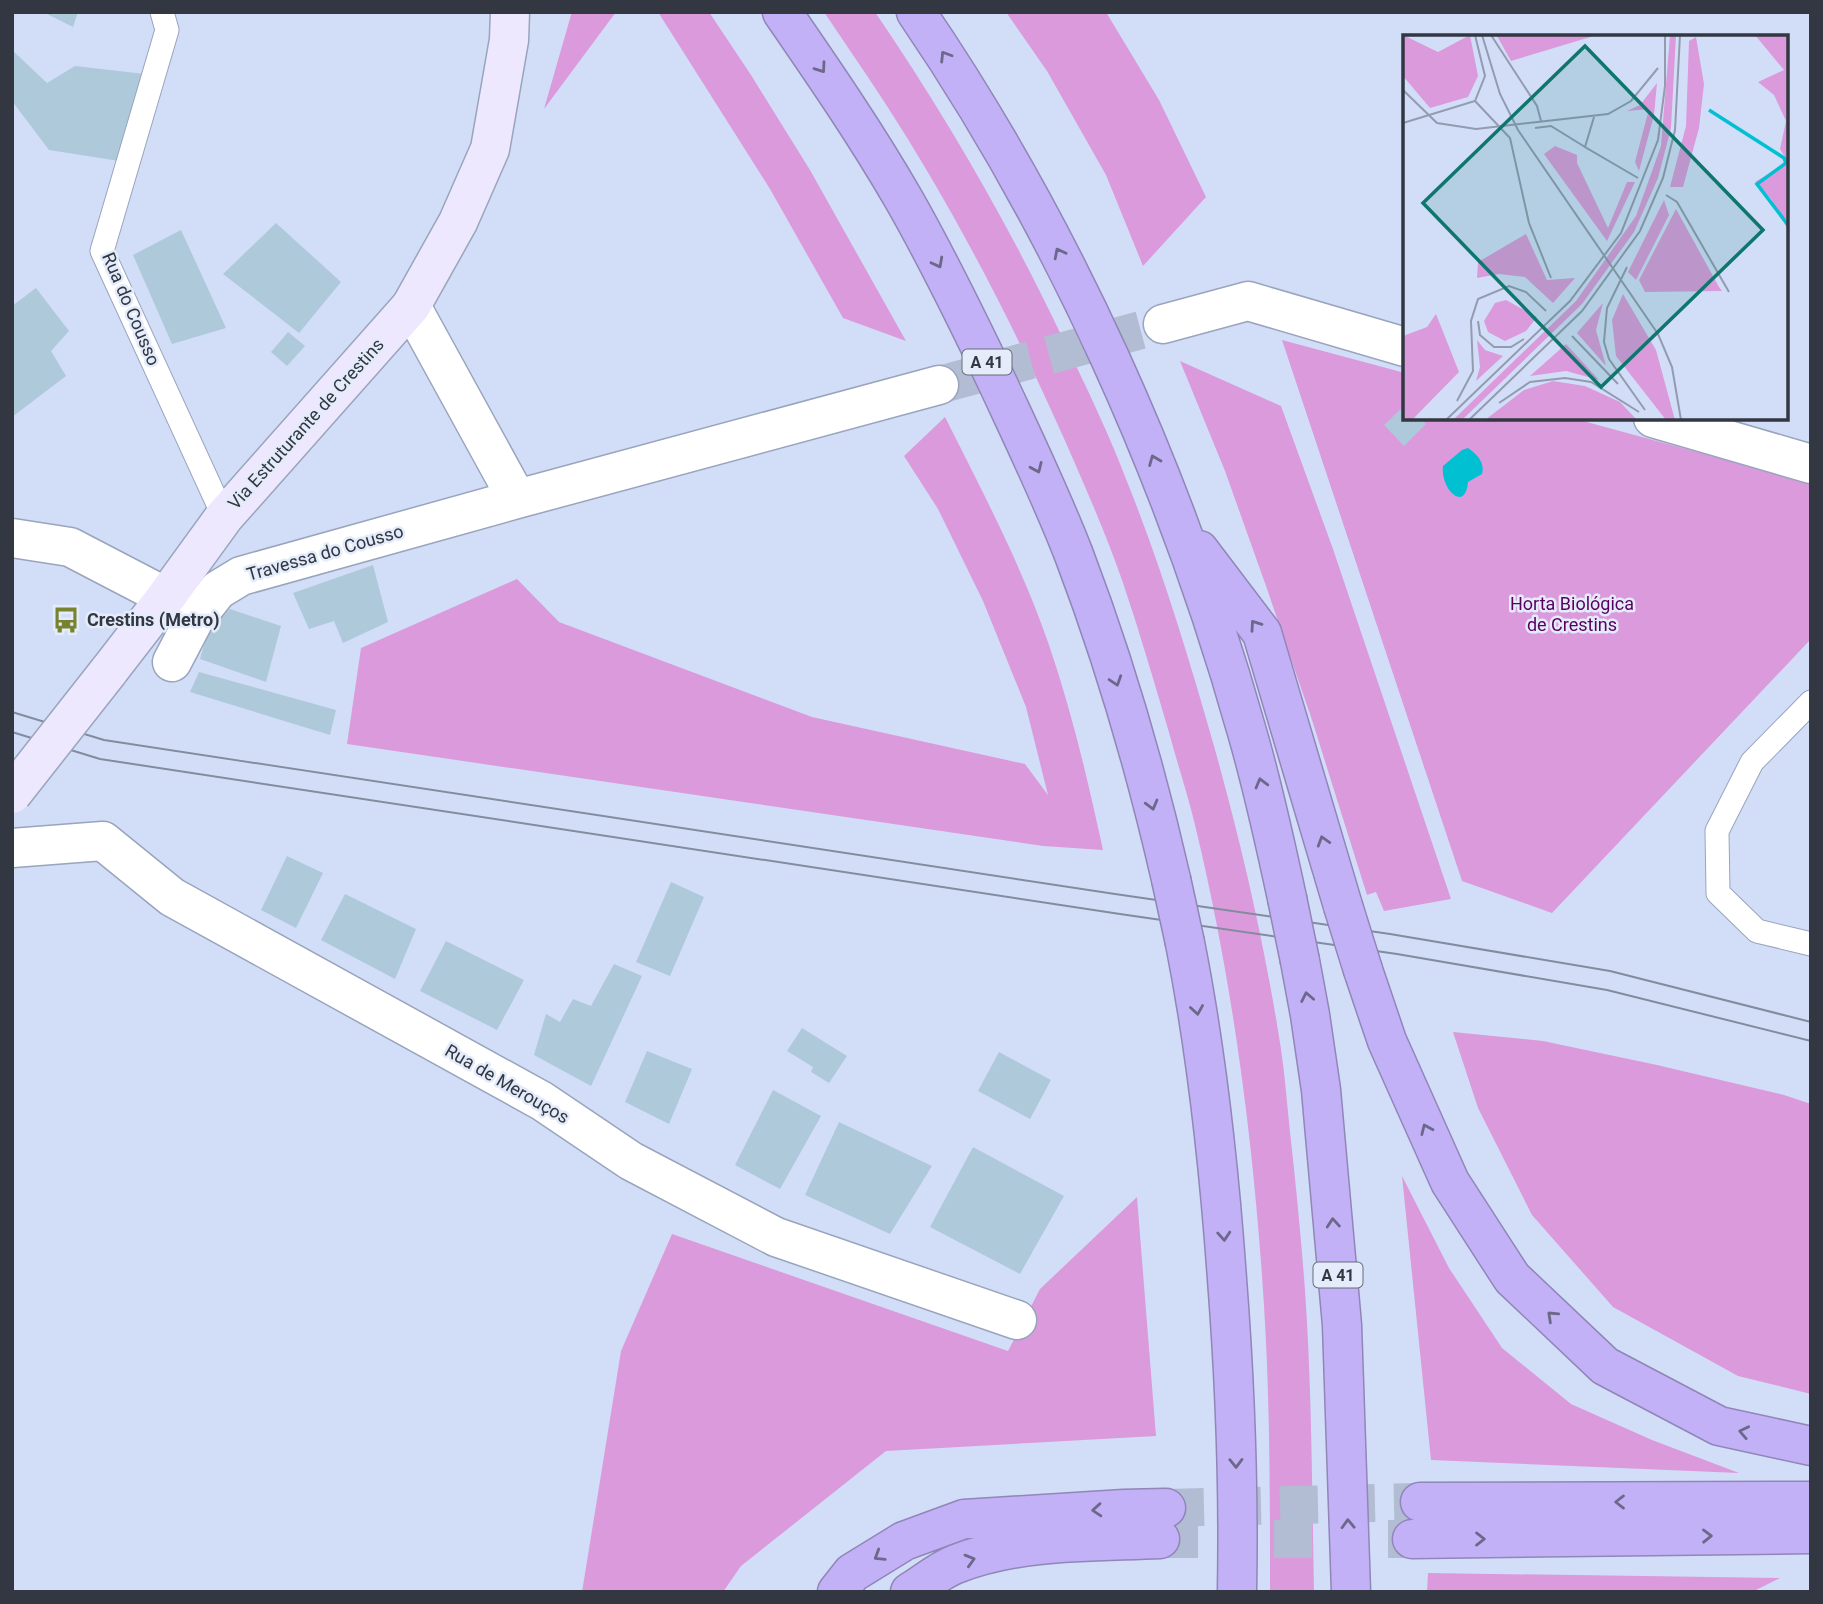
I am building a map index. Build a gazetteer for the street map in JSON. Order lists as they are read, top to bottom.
{
  "streets": {
    "highway": ["A 41"],
    "main road": ["Via Estruturante de Crestins"],
    "street": ["Travessa do Cousso", "Rua de Merouços"],
    "lane": ["Rua do Cousso"]
  },
  "crossings": [
    ["Rua do Cousso", "Via Estruturante de Crestins"]
  ],
  "parks": ["Horta Biológica de Crestins"],
  "places": {
    "bus stop": ["Crestins (Metro)"]
  }
}
